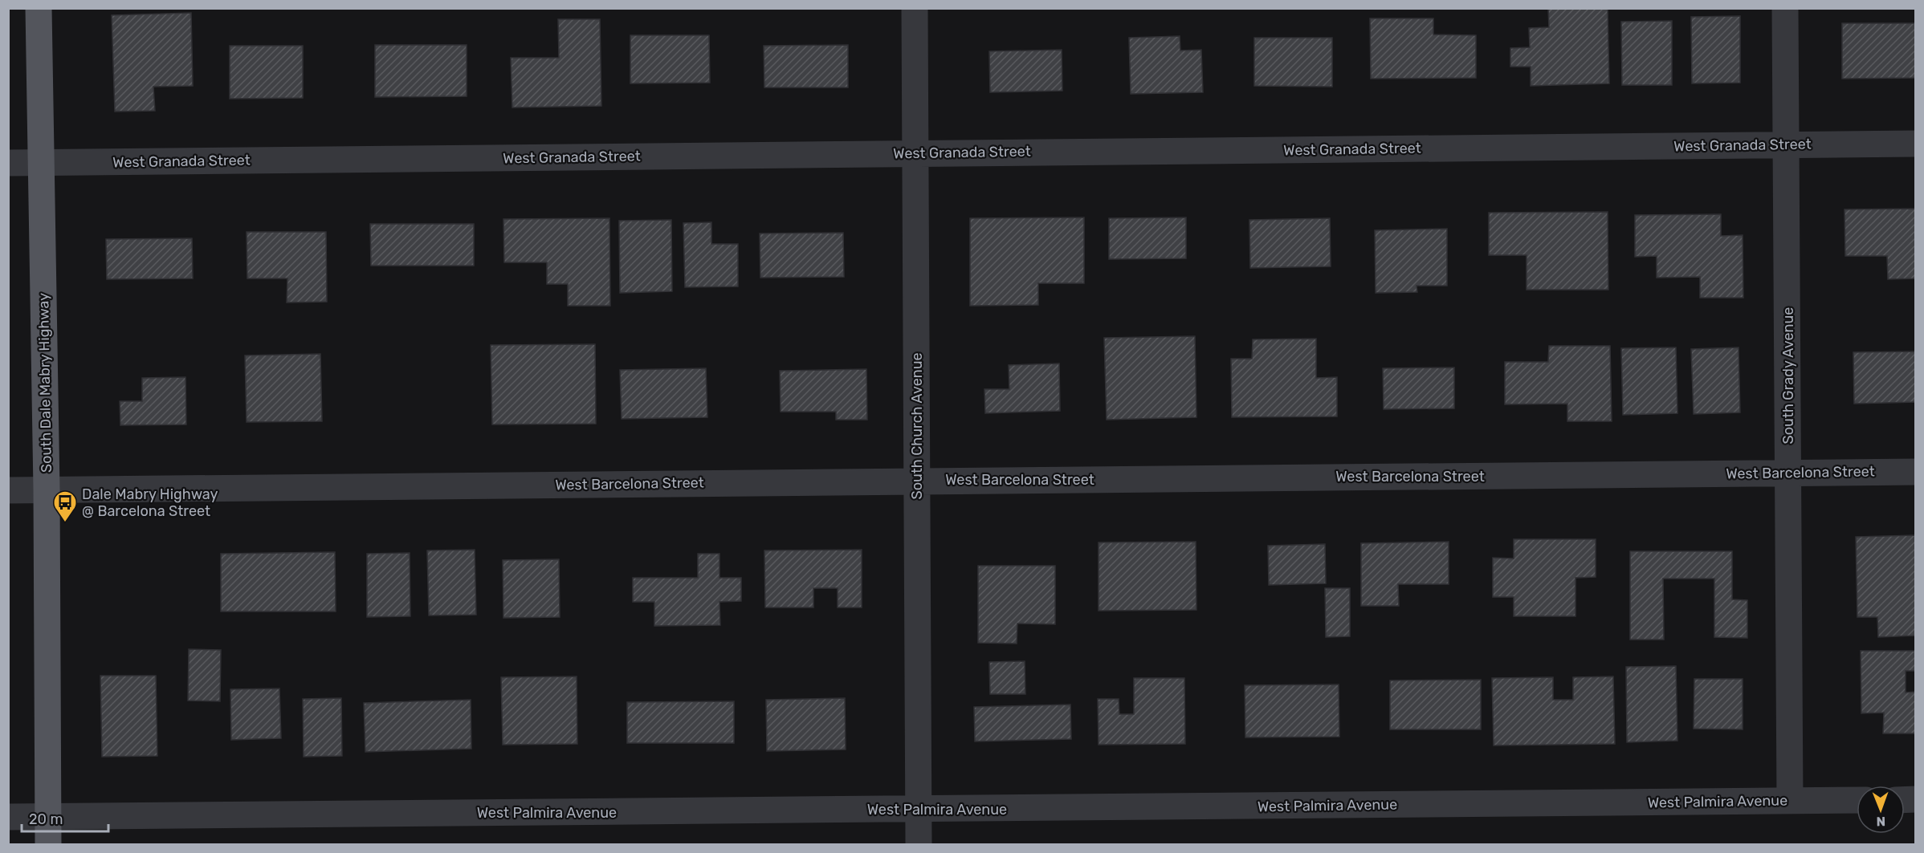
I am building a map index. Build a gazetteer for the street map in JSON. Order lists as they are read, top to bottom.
{
  "streets": {
    "main road": ["South Dale Mabry Highway"],
    "street": [
      "West Granada Street",
      "South Grady Avenue",
      "South Church Avenue",
      "West Barcelona Street",
      "West Palmira Avenue"
    ]
  },
  "crossings": [
    ["West Granada Street", "South Grady Avenue"],
    ["West Granada Street", "South Dale Mabry Highway"],
    ["West Granada Street", "South Church Avenue"],
    ["South Grady Avenue", "West Barcelona Street"],
    ["South Grady Avenue", "West Palmira Avenue"],
    ["South Dale Mabry Highway", "West Barcelona Street"],
    ["South Dale Mabry Highway", "West Palmira Avenue"],
    ["South Church Avenue", "West Barcelona Street"],
    ["South Church Avenue", "West Palmira Avenue"]
  ],
  "places": {
    "bus stop": ["Dale Mabry Highway @ Barcelona Street"]
  },
  "scale_bar": "20 m",
  "north": "bottom"
}
